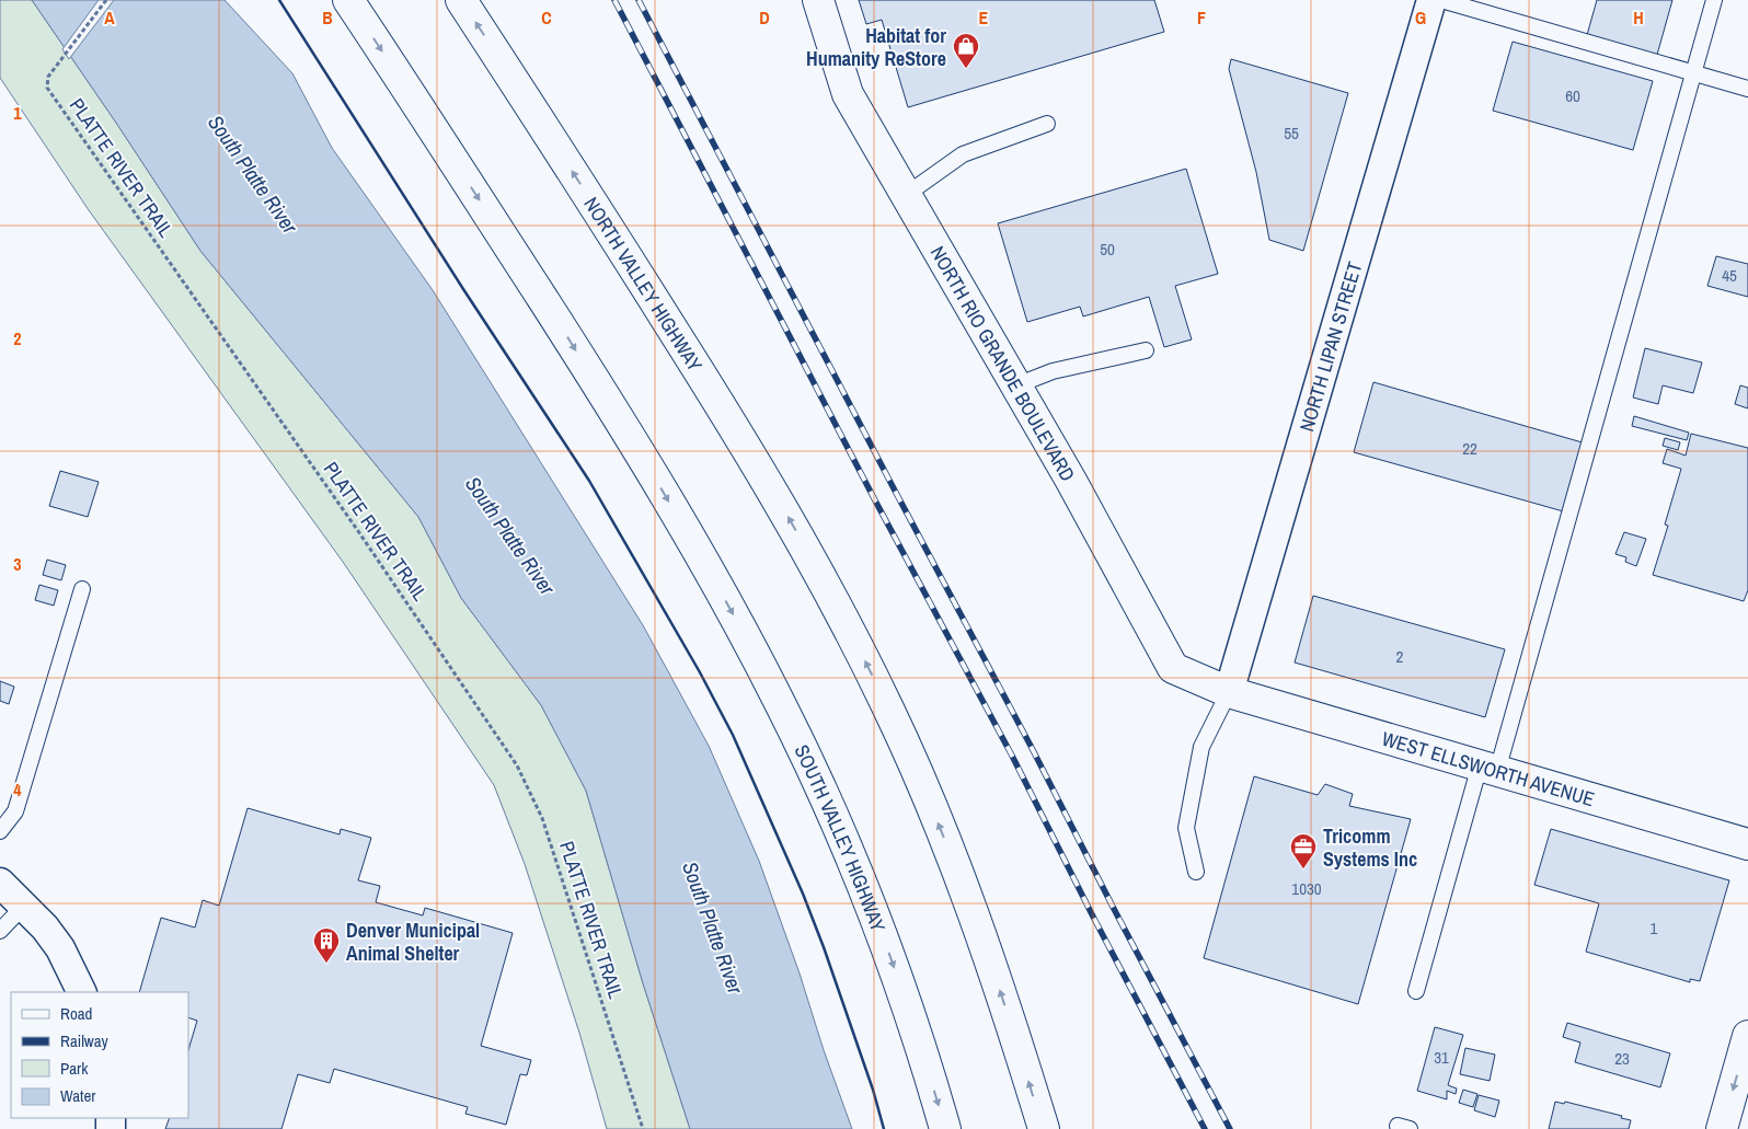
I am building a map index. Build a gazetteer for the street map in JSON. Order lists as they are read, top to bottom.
{
  "streets": {
    "main road": [
      "NORTH VALLEY HIGHWAY",
      "NORTH RIO GRANDE BOULEVARD",
      "WEST ELLSWORTH AVENUE",
      "SOUTH VALLEY HIGHWAY"
    ],
    "street": ["NORTH LIPAN STREET"],
    "path": ["PLATTE RIVER TRAIL"]
  },
  "crossings": [
    ["NORTH LIPAN STREET", "NORTH RIO GRANDE BOULEVARD"],
    ["NORTH LIPAN STREET", "WEST ELLSWORTH AVENUE"],
    ["NORTH RIO GRANDE BOULEVARD", "WEST ELLSWORTH AVENUE"]
  ],
  "one_way": ["NORTH VALLEY HIGHWAY", "SOUTH VALLEY HIGHWAY"],
  "water": ["South Platte River"],
  "places": {
    "shop": ["Habitat for Humanity ReStore"],
    "office": ["Tricomm Systems Inc"],
    "building": ["Denver Municipal Animal Shelter"]
  },
  "house_numbers": [
    "60",
    "55",
    "50",
    "45",
    "22",
    "2",
    "1030",
    "1",
    "31",
    "23"
  ],
  "legend": [
    "Road",
    "Railway",
    "Park",
    "Water"
  ],
  "grid": {
    "columns": [
      "A",
      "B",
      "C",
      "D",
      "E",
      "F",
      "G",
      "H"
    ],
    "rows": [
      "1",
      "2",
      "3",
      "4"
    ]
  }
}
